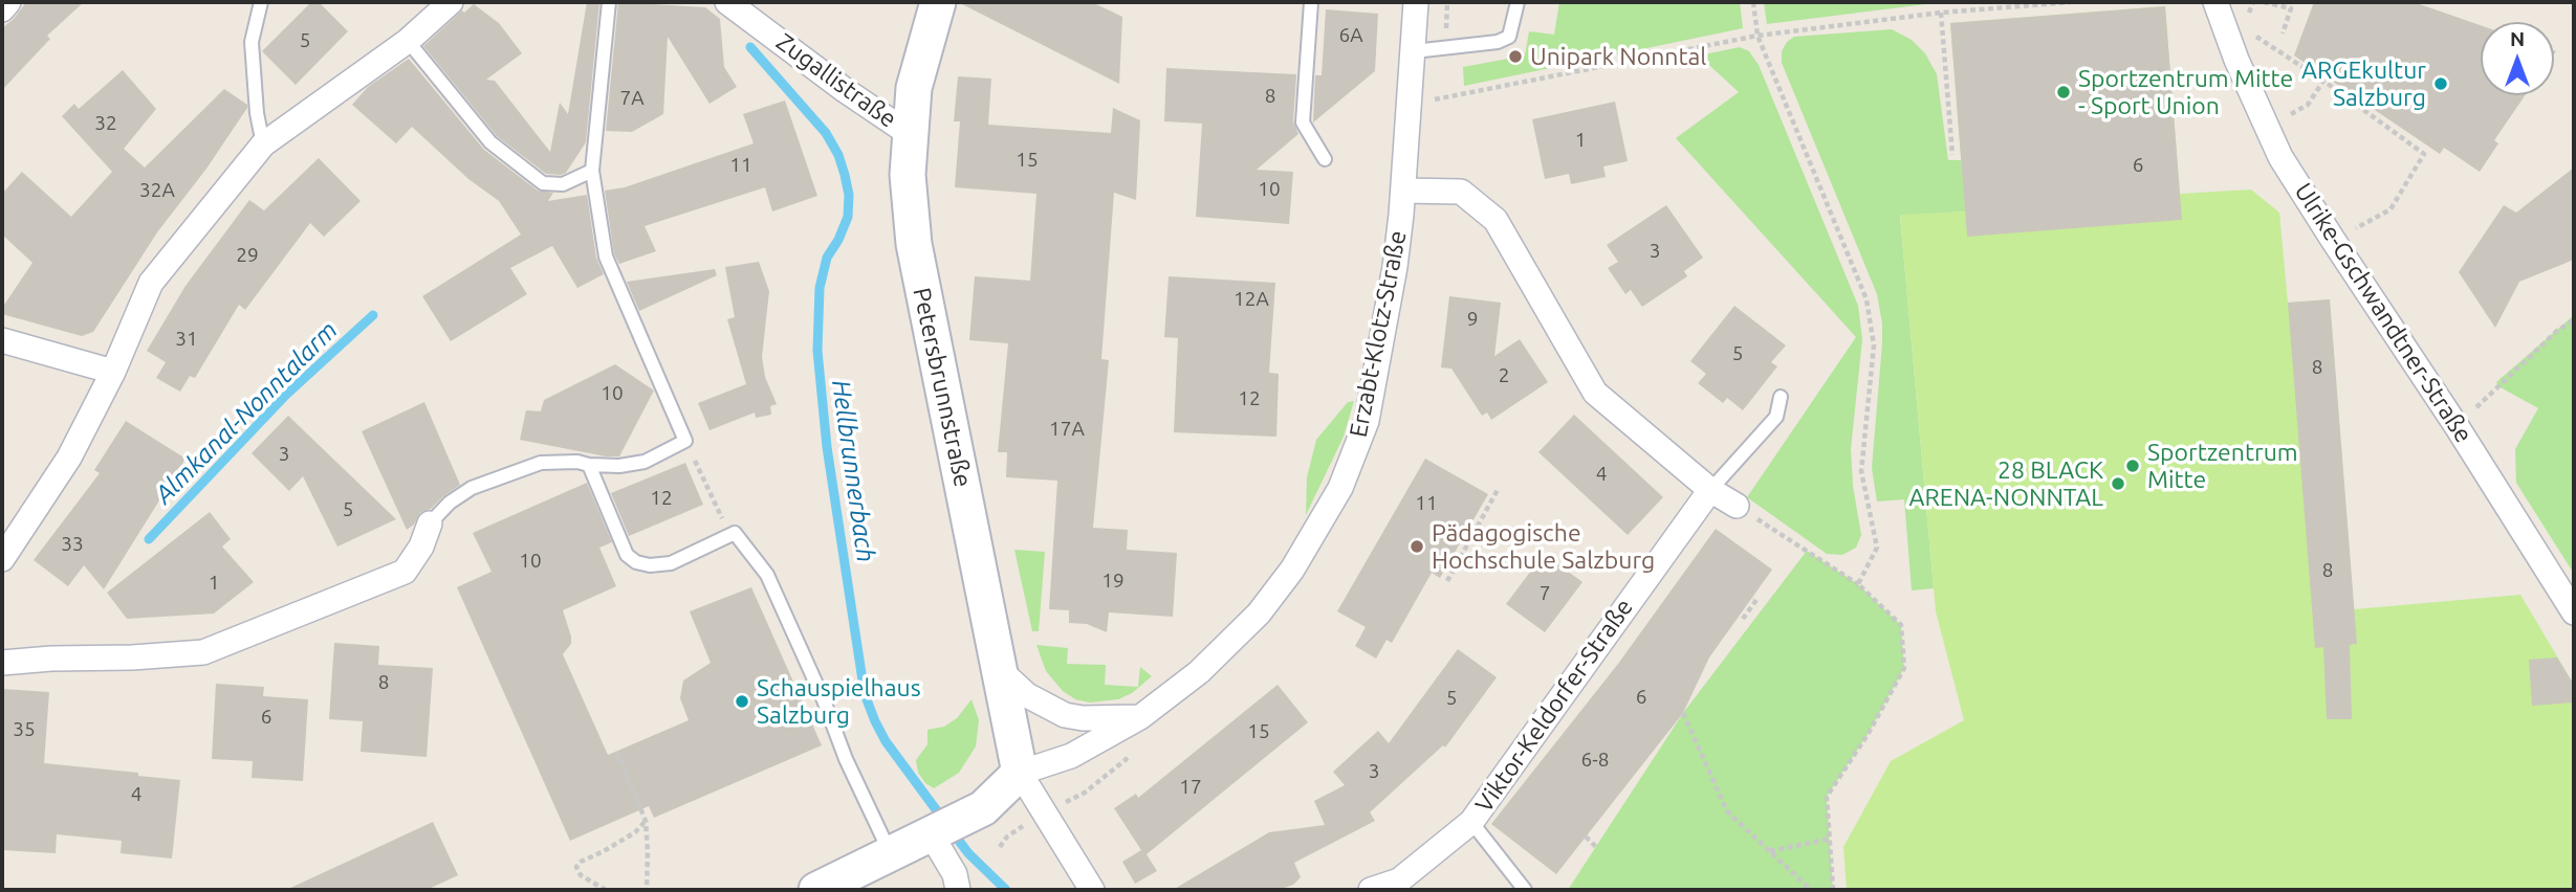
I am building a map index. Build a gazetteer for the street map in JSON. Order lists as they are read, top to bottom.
{
  "streets": {
    "main road": ["Erzabt-Klotz-Straße", "Petersbrunnstraße"],
    "street": ["Zugallistraße", "Ulrike-Gschwandtner-Straße", "Viktor-Keldorfer-Straße"]
  },
  "crossings": [
    ["Zugallistraße", "Petersbrunnstraße"],
    ["Erzabt-Klotz-Straße", "Petersbrunnstraße"]
  ],
  "water": ["Almkanal-Nonntalarm", "Hellbrunnerbach"],
  "places": [
    "Unipark Nonntal",
    "ARGEkultur Salzburg",
    "Sportzentrum Mitte - Sport Union",
    "Sportzentrum Mitte",
    "28 BLACK ARENA-NONNTAL",
    "Pädagogische Hochschule Salzburg",
    "Schauspielhaus Salzburg"
  ],
  "house_numbers": [
    "6A",
    "5",
    "8",
    "7A",
    "32",
    "1",
    "15",
    "11",
    "6",
    "10",
    "32A",
    "3",
    "29",
    "12A",
    "9",
    "31",
    "5",
    "8",
    "2",
    "10",
    "12",
    "17A",
    "3",
    "4",
    "12",
    "11",
    "5",
    "33",
    "10",
    "8",
    "19",
    "1",
    "7",
    "8",
    "6",
    "5",
    "6",
    "35",
    "15",
    "6-8",
    "3",
    "17",
    "4"
  ],
  "north": "top"
}
